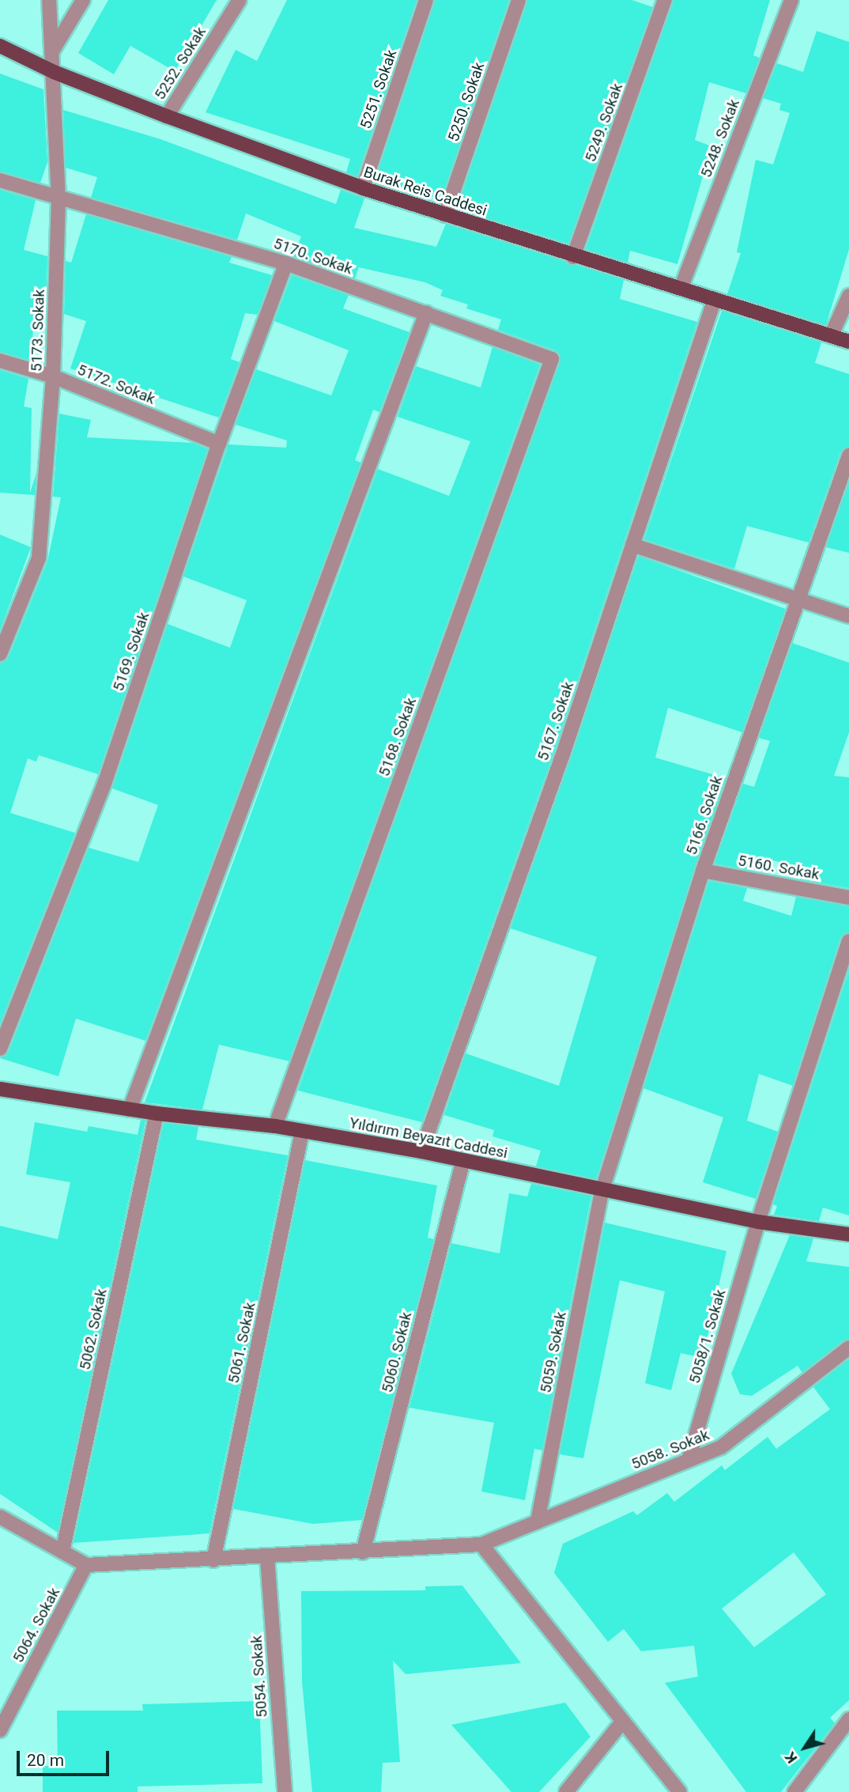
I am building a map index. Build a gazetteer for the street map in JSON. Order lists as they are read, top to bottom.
{
  "streets": {
    "main road": ["Burak Reis Caddesi", "Yıldırım Beyazıt Caddesi"],
    "street": [
      "5252. Sokak",
      "5251. Sokak",
      "5250. Sokak",
      "5249. Sokak",
      "5248. Sokak",
      "5170. Sokak",
      "5173. Sokak",
      "5172. Sokak",
      "5169. Sokak",
      "5167. Sokak",
      "5168. Sokak",
      "5166. Sokak",
      "5160. Sokak",
      "5062. Sokak",
      "5058/1. Sokak",
      "5061. Sokak",
      "5060. Sokak",
      "5059. Sokak",
      "5058. Sokak",
      "5064. Sokak",
      "5054. Sokak"
    ]
  },
  "crossings": [
    ["5252. Sokak", "Burak Reis Caddesi"],
    ["5251. Sokak", "Burak Reis Caddesi"],
    ["5250. Sokak", "Burak Reis Caddesi"],
    ["5249. Sokak", "Burak Reis Caddesi"],
    ["5248. Sokak", "Burak Reis Caddesi"],
    ["Burak Reis Caddesi", "5173. Sokak"],
    ["Burak Reis Caddesi", "5167. Sokak"],
    ["5170. Sokak", "5173. Sokak"],
    ["5170. Sokak", "5169. Sokak"],
    ["5170. Sokak", "5168. Sokak"],
    ["5173. Sokak", "5172. Sokak"],
    ["5172. Sokak", "5169. Sokak"],
    ["5167. Sokak", "Yıldırım Beyazıt Caddesi"],
    ["5168. Sokak", "Yıldırım Beyazıt Caddesi"],
    ["5166. Sokak", "5160. Sokak"],
    ["5166. Sokak", "Yıldırım Beyazıt Caddesi"],
    ["5166. Sokak", "5059. Sokak"],
    ["Yıldırım Beyazıt Caddesi", "5062. Sokak"],
    ["Yıldırım Beyazıt Caddesi", "5058/1. Sokak"],
    ["Yıldırım Beyazıt Caddesi", "5061. Sokak"],
    ["Yıldırım Beyazıt Caddesi", "5060. Sokak"],
    ["Yıldırım Beyazıt Caddesi", "5059. Sokak"],
    ["5058/1. Sokak", "5058. Sokak"],
    ["5061. Sokak", "5058. Sokak"],
    ["5060. Sokak", "5058. Sokak"],
    ["5059. Sokak", "5058. Sokak"],
    ["5058. Sokak", "5064. Sokak"],
    ["5058. Sokak", "5054. Sokak"]
  ],
  "scale_bar": "20 m",
  "north": "bottom left"
}
